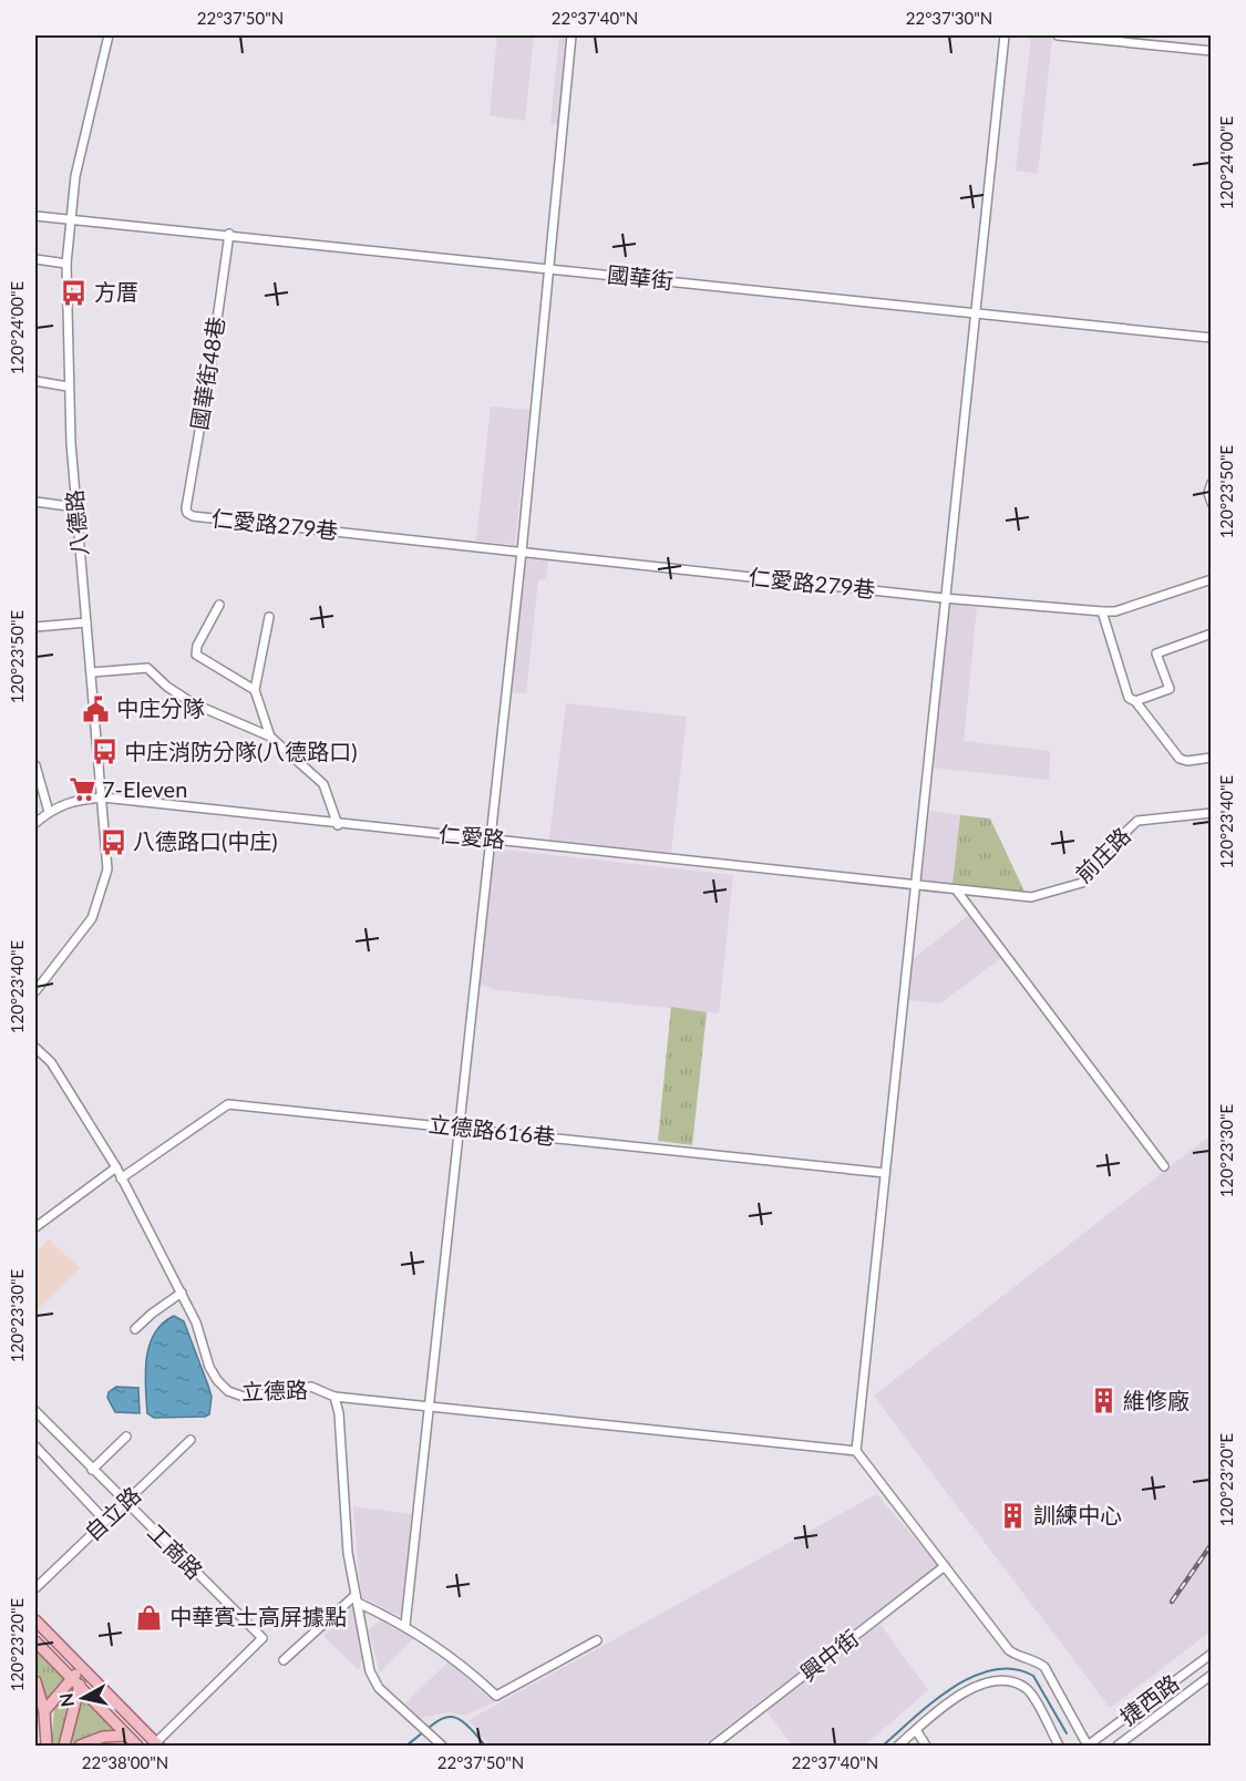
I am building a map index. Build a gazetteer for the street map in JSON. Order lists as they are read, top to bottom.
{
  "streets": {
    "street": [
      "國華街",
      "國華街48巷",
      "八德路",
      "仁愛路279巷",
      "仁愛路",
      "前庄路",
      "立德路616巷",
      "立德路",
      "自立路",
      "工商路",
      "興中街",
      "捷西路"
    ]
  },
  "crossings": [
    ["國華街", "國華街48巷"],
    ["國華街", "八德路"],
    ["國華街48巷", "仁愛路279巷"],
    ["八德路", "仁愛路"],
    ["仁愛路", "前庄路"],
    ["立德路616巷", "立德路"],
    ["自立路", "工商路"]
  ],
  "places": {
    "bus stop": ["方厝", "中庄消防分隊(八德路口)", "八德路口(中庄)"],
    "public building": ["中庄分隊"],
    "supermarket": ["7-Eleven"],
    "building": ["維修廠", "訓練中心"],
    "shop": ["中華賓士高屏據點"]
  },
  "north": "left",
  "coordinates": [
    "22°37'50\"N",
    "22°37'40\"N",
    "22°37'30\"N",
    "120°24'00\"E",
    "120°23'50\"E",
    "120°23'40\"E",
    "120°23'30\"E",
    "120°23'20\"E",
    "22°38'00\"N"
  ]
}
